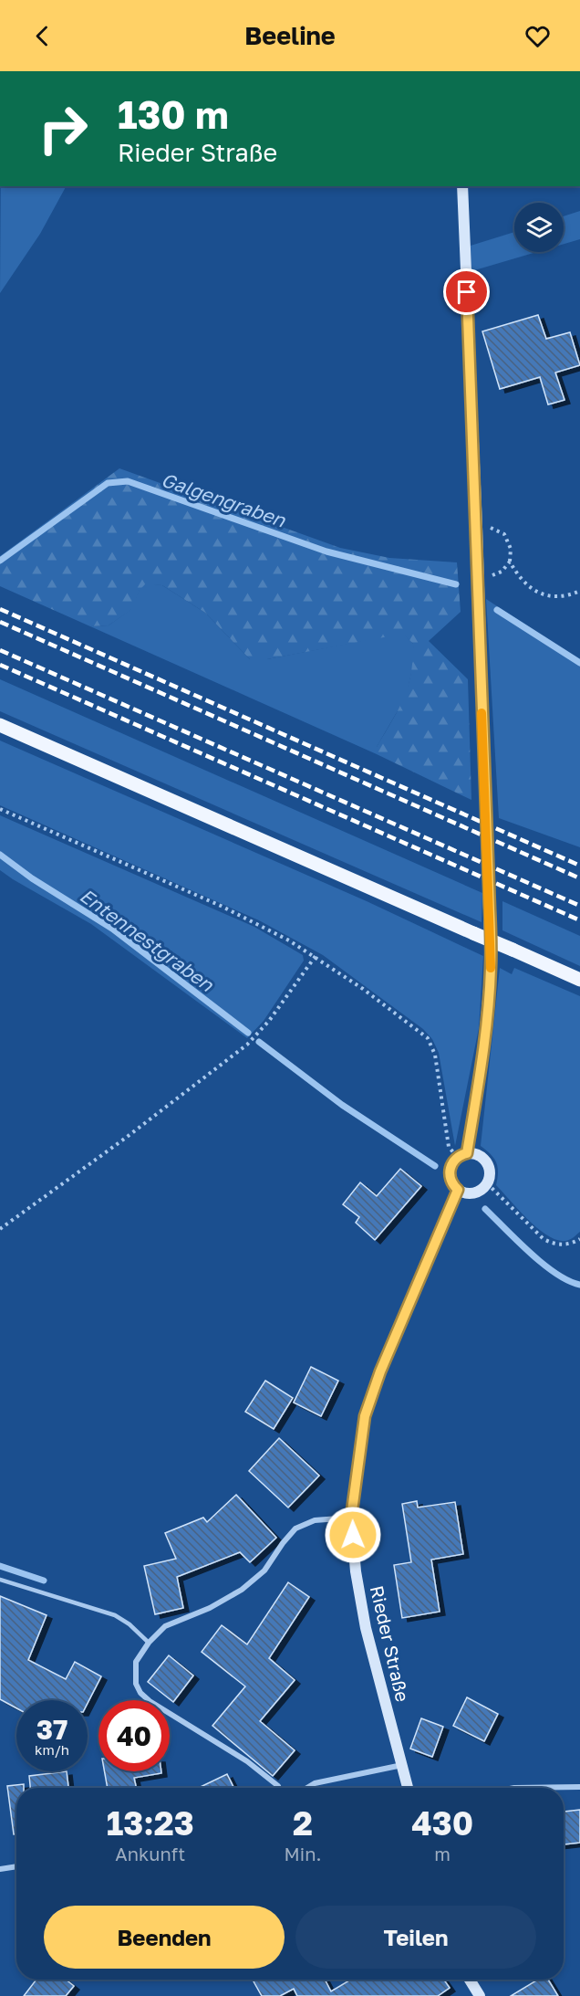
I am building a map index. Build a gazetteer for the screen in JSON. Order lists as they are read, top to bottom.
{
  "streets": {
    "street": ["Rieder Straße"]
  },
  "water": ["Galgengraben", "Entennestgraben"],
  "page": {
    "header": "Beeline",
    "turn": ["130 m", "Rieder Straße"],
    "speed": "37 km/h",
    "limit": "40",
    "eta": [
      "13:23",
      "Ankunft",
      "2",
      "Min.",
      "430",
      "m"
    ],
    "buttons": ["Beenden", "Teilen"]
  }
}
